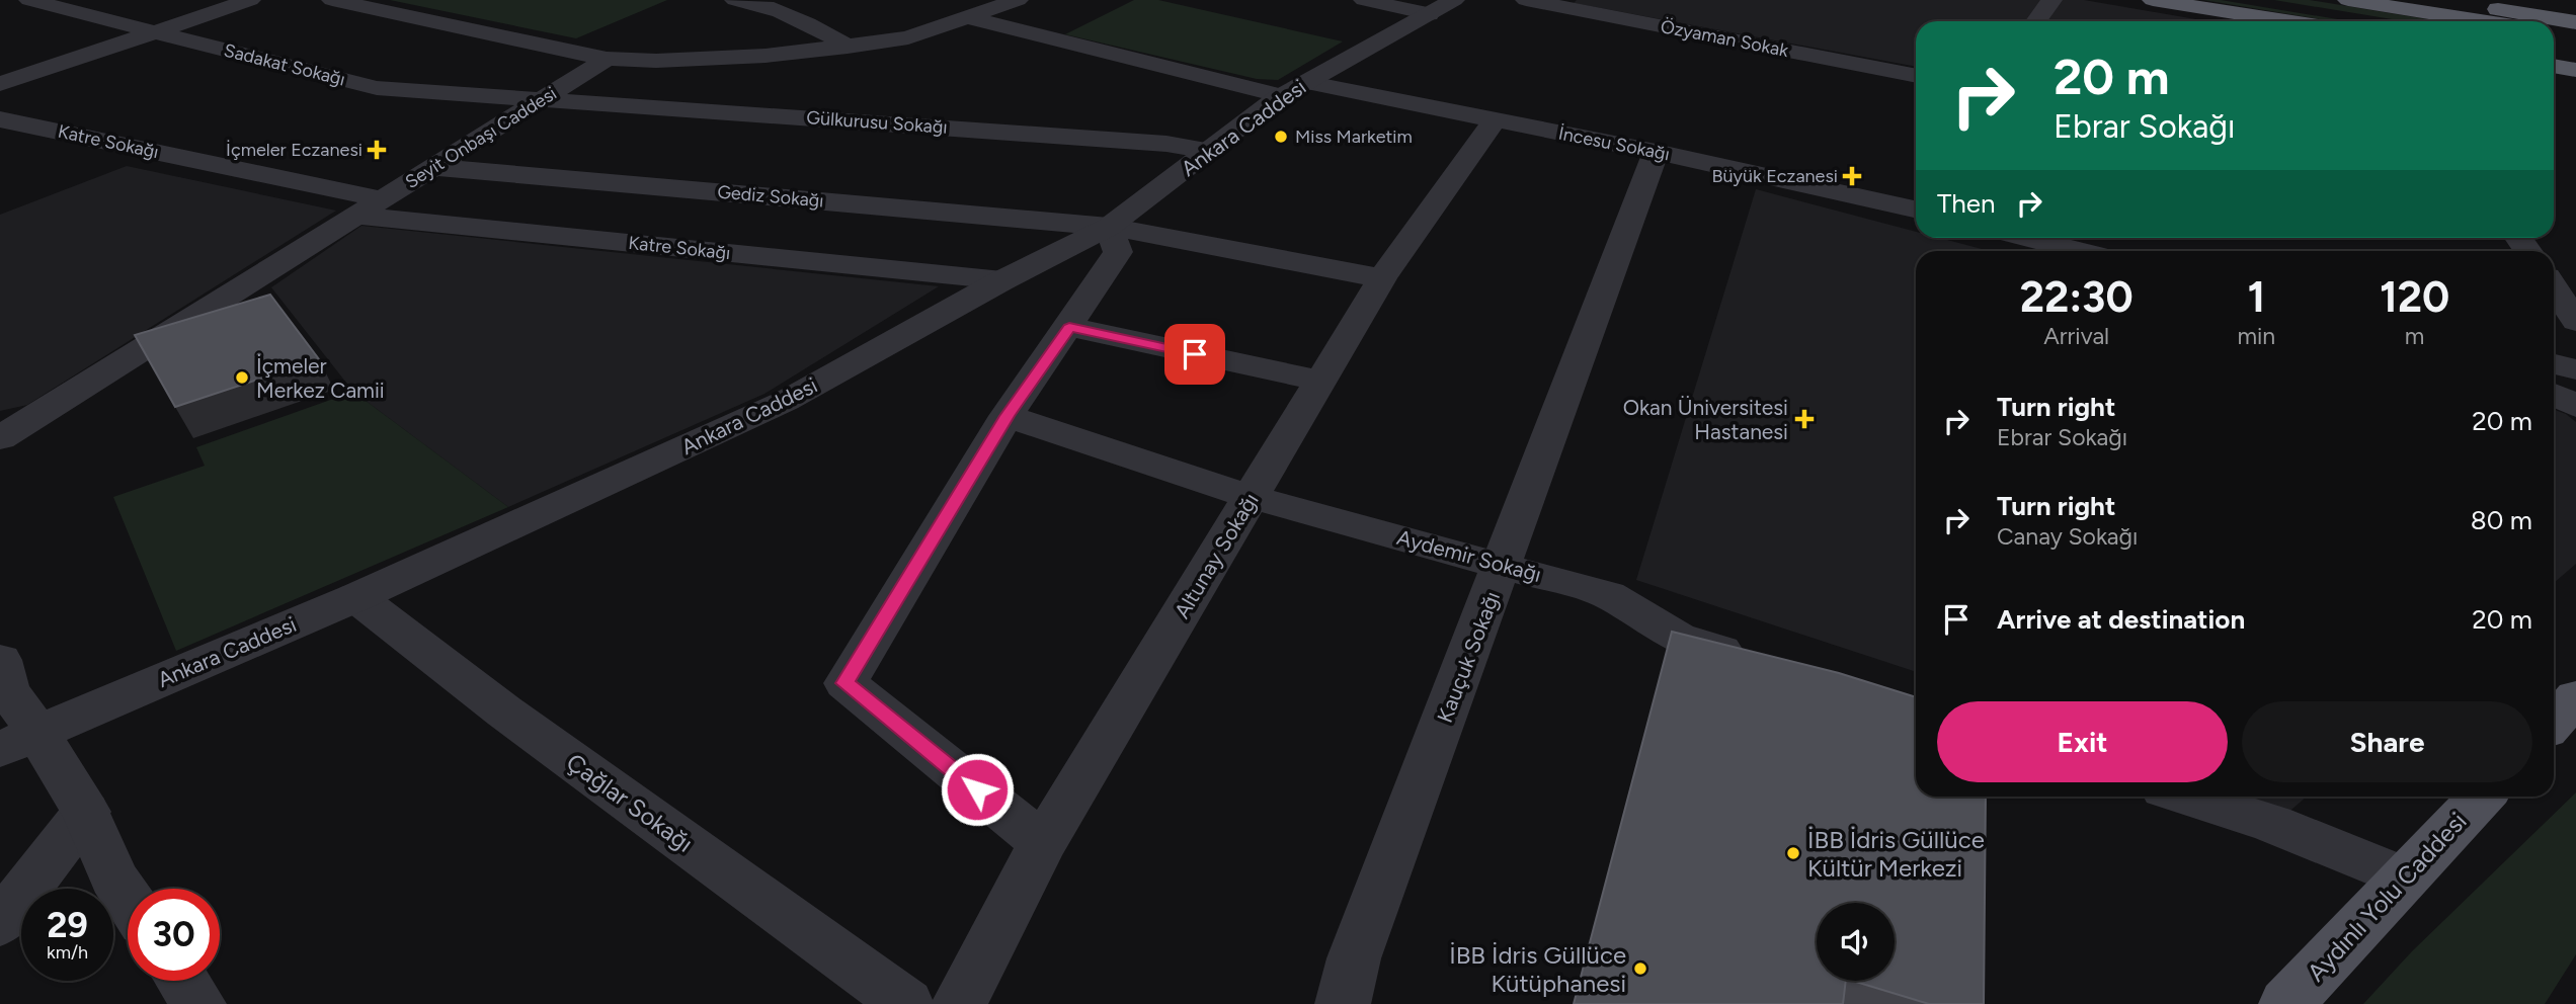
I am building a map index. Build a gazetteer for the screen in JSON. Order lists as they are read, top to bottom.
{
  "streets": {
    "main road": ["Aydınlı Yolu Caddesi"],
    "street": [
      "Özyaman Sokak",
      "Sadakat Sokağı",
      "Gülkurusu Sokağı",
      "Ankara Caddesi",
      "Seyit Onbaşı Caddesi",
      "Katre Sokağı",
      "İncesu Sokağı",
      "Gediz Sokağı",
      "Altunay Sokağı",
      "Aydemir Sokağı",
      "Kauçuk Sokağı",
      "Çağlar Sokağı"
    ]
  },
  "crossings": [
    ["Sadakat Sokağı", "Gülkurusu Sokağı"],
    ["Sadakat Sokağı", "Seyit Onbaşı Caddesi"],
    ["Gülkurusu Sokağı", "Ankara Caddesi"],
    ["Gülkurusu Sokağı", "Seyit Onbaşı Caddesi"],
    ["Ankara Caddesi", "Katre Sokağı"],
    ["Ankara Caddesi", "İncesu Sokağı"],
    ["Ankara Caddesi", "Gediz Sokağı"],
    ["Ankara Caddesi", "Çağlar Sokağı"],
    ["Seyit Onbaşı Caddesi", "Katre Sokağı"],
    ["Seyit Onbaşı Caddesi", "Gediz Sokağı"],
    ["İncesu Sokağı", "Altunay Sokağı"],
    ["İncesu Sokağı", "Kauçuk Sokağı"],
    ["Gediz Sokağı", "Altunay Sokağı"],
    ["Altunay Sokağı", "Aydemir Sokağı"],
    ["Aydemir Sokağı", "Kauçuk Sokağı"]
  ],
  "places": {
    "other": [
      "Miss Marketim",
      "İçmeler Merkez Camii",
      "İBB İdris Güllüce Kültür Merkezi",
      "İBB İdris Güllüce Kütüphanesi"
    ],
    "health": ["İçmeler Eczanesi", "Büyük Eczanesi", "Okan Üniversitesi Hastanesi"]
  },
  "page": {
    "turn": ["20 m", "Ebrar Sokağı"],
    "then": "Then",
    "eta": [
      "22:30",
      "Arrival",
      "1",
      "min",
      "120",
      "m"
    ],
    "list": [
      {
        "name": "Turn right",
        "note": "Ebrar Sokağı",
        "value": "20 m"
      },
      {
        "name": "Turn right",
        "note": "Canay Sokağı",
        "value": "80 m"
      },
      {
        "name": "Arrive at destination",
        "value": "20 m"
      }
    ],
    "buttons": ["Exit", "Share"],
    "speed": "29 km/h",
    "limit": "30"
  }
}
